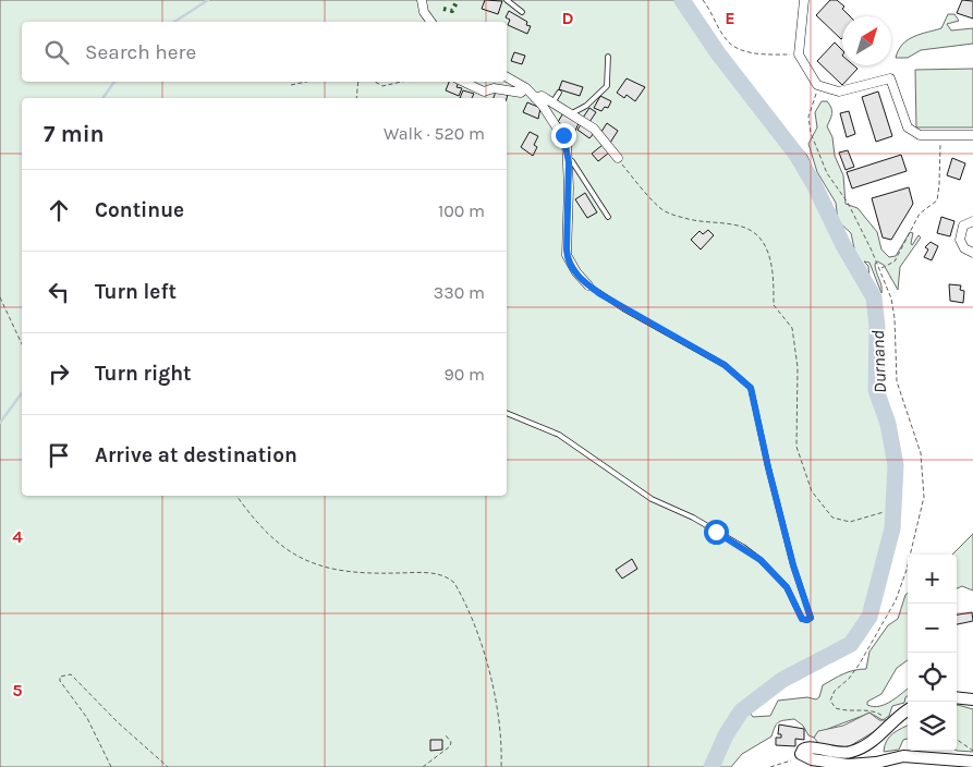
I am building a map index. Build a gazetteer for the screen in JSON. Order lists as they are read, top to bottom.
{
  "water": ["Durnand"],
  "north": "top right",
  "page": {
    "search": "Search here",
    "heading": ["7 min", "Walk · 520 m"],
    "list": [
      ["Continue", "100 m"],
      ["Turn left", "330 m"],
      ["Turn right", "90 m"],
      "Arrive at destination"
    ],
    "map_buttons": ["+", "−"]
  },
  "grid": {
    "columns": ["D", "E"],
    "rows": ["4", "5"]
  }
}
